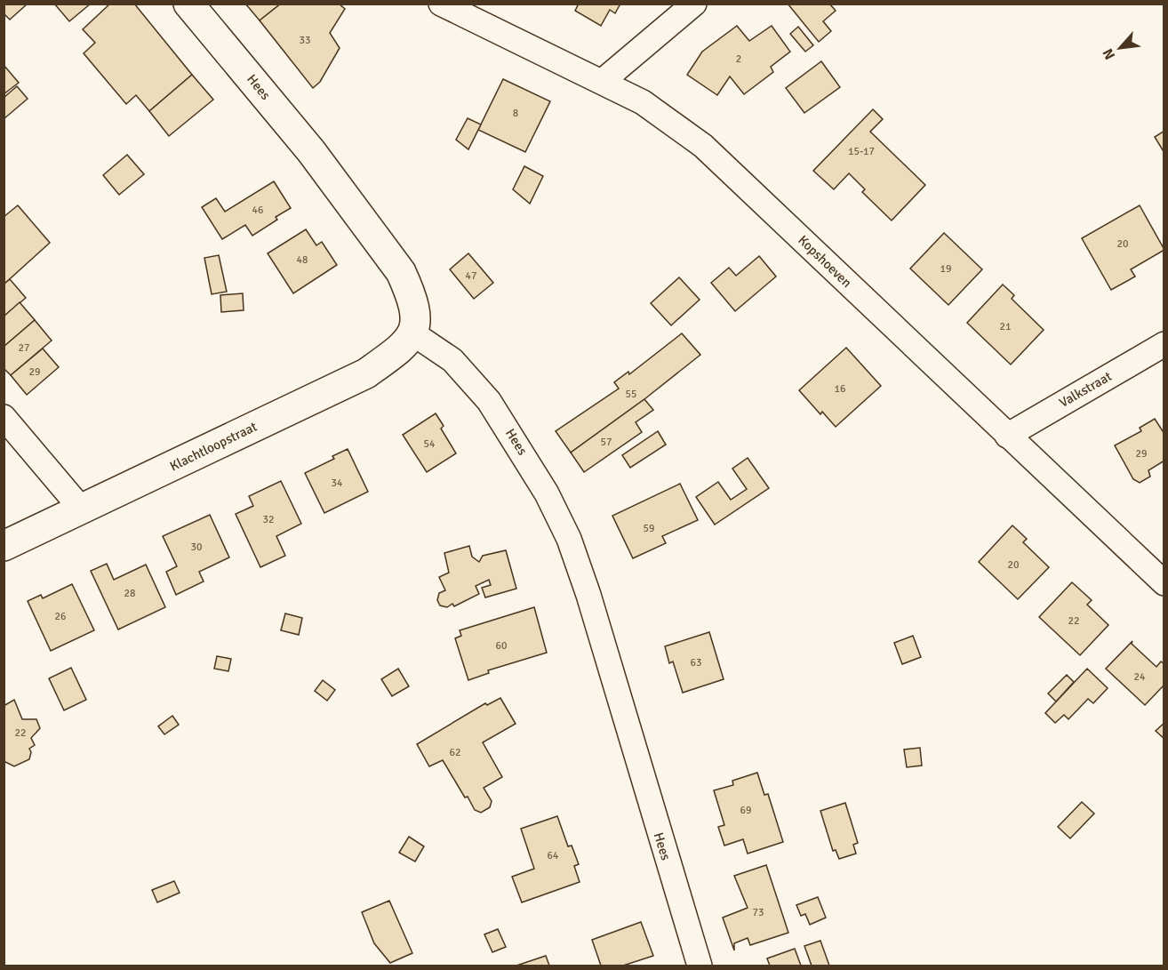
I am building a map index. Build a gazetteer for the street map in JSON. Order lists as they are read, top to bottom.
{
  "streets": {
    "main road": ["Hees", "Klachtloopstraat"],
    "street": ["Kopshoeven", "Valkstraat"]
  },
  "crossings": [
    ["Hees", "Klachtloopstraat"],
    ["Kopshoeven", "Valkstraat"]
  ],
  "house_numbers": [
    "33",
    "2",
    "8",
    "15-17",
    "46",
    "20",
    "48",
    "19",
    "47",
    "21",
    "27",
    "29",
    "16",
    "55",
    "57",
    "54",
    "29",
    "34",
    "32",
    "59",
    "30",
    "20",
    "28",
    "26",
    "22",
    "60",
    "63",
    "24",
    "22",
    "62",
    "69",
    "64",
    "73"
  ],
  "north": "bottom left"
}
